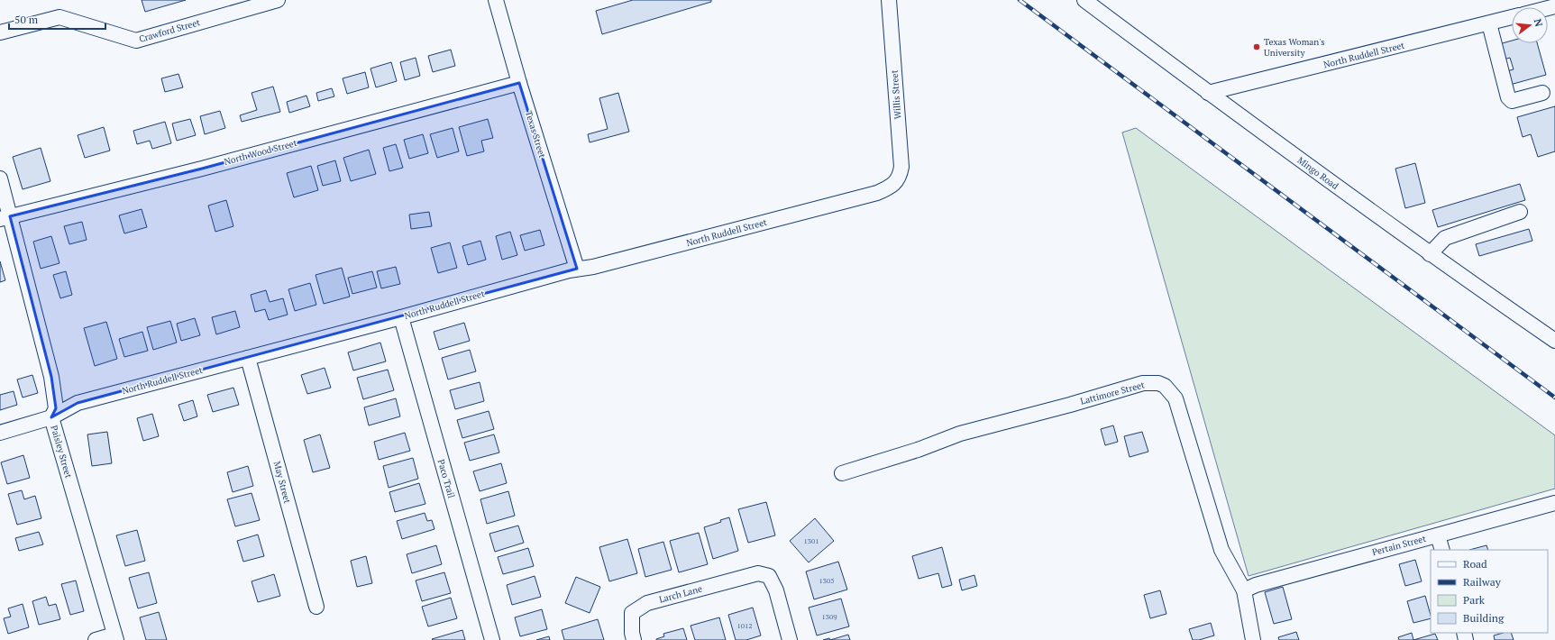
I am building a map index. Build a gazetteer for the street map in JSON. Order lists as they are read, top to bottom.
{
  "streets": {
    "street": [
      "Crawford Street",
      "North Ruddell Street",
      "Willis Street",
      "Texas Street",
      "North Wood Street",
      "Mingo Road",
      "Lattimore Street",
      "Paisley Street",
      "Paco Trail",
      "May Street",
      "Pertain Street",
      "Larch Lane"
    ]
  },
  "crossings": [
    ["North Ruddell Street", "Willis Street"],
    ["North Ruddell Street", "Texas Street"],
    ["North Ruddell Street", "Mingo Road"],
    ["North Ruddell Street", "Paisley Street"],
    ["North Ruddell Street", "Paco Trail"],
    ["North Ruddell Street", "May Street"],
    ["Texas Street", "North Wood Street"],
    ["North Wood Street", "Paisley Street"],
    ["Lattimore Street", "Pertain Street"]
  ],
  "places": ["Texas Woman's University"],
  "house_numbers": [
    "1301",
    "1305",
    "1309",
    "1012"
  ],
  "legend": [
    "Road",
    "Railway",
    "Park",
    "Building"
  ],
  "scale_bar": "50 m",
  "north": "right"
}
